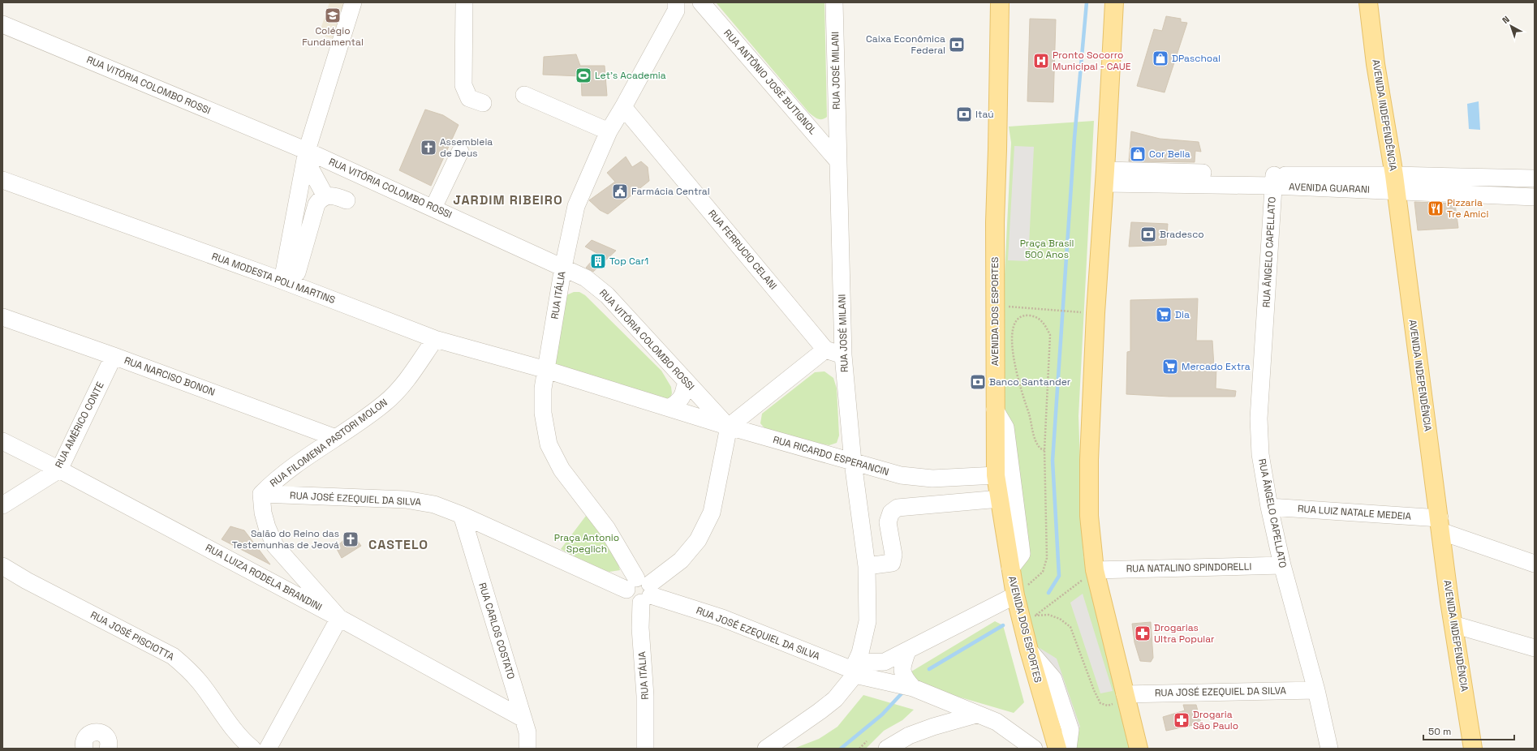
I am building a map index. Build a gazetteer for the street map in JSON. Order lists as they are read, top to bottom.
{
  "streets": {
    "main road": ["AVENIDA INDEPENDÊNCIA", "AVENIDA DOS ESPORTES"],
    "street": [
      "RUA JOSÉ MILANI",
      "RUA ANTÔNIO JOSÉ BUTIGNOL",
      "RUA VITÓRIA COLOMBO ROSSI",
      "AVENIDA GUARANI",
      "RUA FERRUCIO CELANI",
      "RUA ÂNGELO CAPELLATO",
      "RUA MODESTA POLI MARTINS",
      "RUA ITÁLIA",
      "RUA NARCISO BONON",
      "RUA AMÉRICO CONTE",
      "RUA FILOMENA PASTORI MOLON",
      "RUA RICARDO ESPERANCIN",
      "RUA JOSÉ EZEQUIEL DA SILVA",
      "RUA LUIZ NATALE MEDEIA",
      "RUA NATALINO SPINDORELLI",
      "RUA LUIZA RODELA BRANDINI",
      "RUA CARLOS COSTATO",
      "RUA JOSÉ PISCIOTTA"
    ]
  },
  "crossings": [
    ["RUA JOSÉ MILANI", "RUA ANTÔNIO JOSÉ BUTIGNOL"],
    ["RUA JOSÉ MILANI", "RUA FERRUCIO CELANI"],
    ["RUA JOSÉ MILANI", "RUA RICARDO ESPERANCIN"],
    ["RUA JOSÉ MILANI", "RUA JOSÉ EZEQUIEL DA SILVA"],
    ["RUA VITÓRIA COLOMBO ROSSI", "RUA ITÁLIA"],
    ["RUA VITÓRIA COLOMBO ROSSI", "RUA RICARDO ESPERANCIN"],
    ["AVENIDA INDEPENDÊNCIA", "AVENIDA GUARANI"],
    ["AVENIDA INDEPENDÊNCIA", "RUA LUIZ NATALE MEDEIA"],
    ["AVENIDA GUARANI", "RUA ÂNGELO CAPELLATO"],
    ["RUA FERRUCIO CELANI", "RUA ITÁLIA"],
    ["RUA ÂNGELO CAPELLATO", "RUA JOSÉ EZEQUIEL DA SILVA"],
    ["RUA ÂNGELO CAPELLATO", "RUA LUIZ NATALE MEDEIA"],
    ["RUA ÂNGELO CAPELLATO", "RUA NATALINO SPINDORELLI"],
    ["RUA MODESTA POLI MARTINS", "RUA ITÁLIA"],
    ["RUA MODESTA POLI MARTINS", "RUA FILOMENA PASTORI MOLON"],
    ["RUA MODESTA POLI MARTINS", "RUA RICARDO ESPERANCIN"],
    ["RUA ITÁLIA", "RUA RICARDO ESPERANCIN"],
    ["RUA ITÁLIA", "RUA JOSÉ EZEQUIEL DA SILVA"],
    ["AVENIDA DOS ESPORTES", "RUA RICARDO ESPERANCIN"],
    ["RUA NARCISO BONON", "RUA AMÉRICO CONTE"],
    ["RUA NARCISO BONON", "RUA FILOMENA PASTORI MOLON"],
    ["RUA AMÉRICO CONTE", "RUA LUIZA RODELA BRANDINI"],
    ["RUA FILOMENA PASTORI MOLON", "RUA JOSÉ EZEQUIEL DA SILVA"],
    ["RUA FILOMENA PASTORI MOLON", "RUA LUIZA RODELA BRANDINI"],
    ["RUA JOSÉ EZEQUIEL DA SILVA", "RUA CARLOS COSTATO"],
    ["RUA LUIZA RODELA BRANDINI", "RUA CARLOS COSTATO"]
  ],
  "districts": ["JARDIM RIBEIRO", "CASTELO"],
  "parks": ["Praça Brasil 500 Anos", "Praça Antonio Speglich"],
  "places": {
    "school or university": ["Colégio Fundamental"],
    "bank": [
      "Caixa Econômica Federal",
      "Itaú",
      "Bradesco",
      "Banco Santander"
    ],
    "shop": ["DPaschoal", "Cor Bella"],
    "hospital": ["Pronto Socorro Municipal - CAUE"],
    "sports": ["Let's Academia"],
    "church": ["Assembleia de Deus", "Salão do Reino das Testemunhas de Jeová"],
    "public building": ["Farmácia Central"],
    "restaurant": ["Pizzaria Tre Amici"],
    "building": ["Top Car1"],
    "supermarket": ["Dia", "Mercado Extra"],
    "pharmacy": ["Drogarias Ultra Popular", "Drogaria São Paulo"]
  },
  "scale_bar": "50 m",
  "north": "top left"
}
